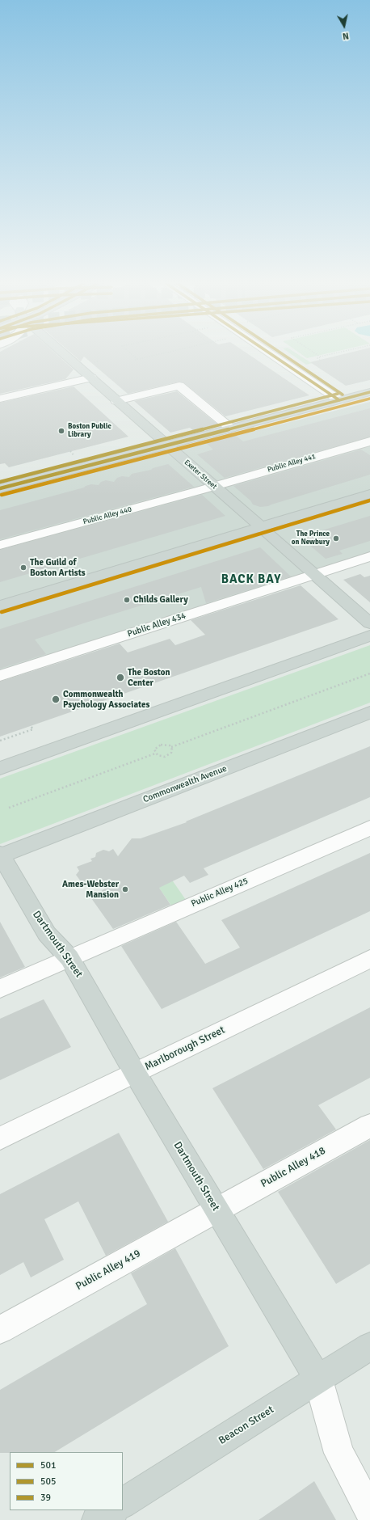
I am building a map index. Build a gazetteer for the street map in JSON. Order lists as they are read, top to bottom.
{
  "streets": {
    "main road": [
      "Exeter Street",
      "Commonwealth Avenue",
      "Dartmouth Street",
      "Beacon Street"
    ],
    "street": [
      "Public Alley 441",
      "Public Alley 440",
      "Public Alley 434",
      "Public Alley 425",
      "Marlborough Street",
      "Public Alley 418",
      "Public Alley 419"
    ]
  },
  "crossings": [
    ["Public Alley 441", "Exeter Street"],
    ["Public Alley 441", "Public Alley 440"],
    ["Exeter Street", "Public Alley 440"],
    ["Exeter Street", "Public Alley 434"],
    ["Commonwealth Avenue", "Dartmouth Street"],
    ["Public Alley 425", "Dartmouth Street"],
    ["Dartmouth Street", "Marlborough Street"],
    ["Dartmouth Street", "Public Alley 418"],
    ["Dartmouth Street", "Public Alley 419"],
    ["Dartmouth Street", "Beacon Street"],
    ["Public Alley 418", "Public Alley 419"]
  ],
  "districts": ["BACK BAY"],
  "places": [
    "Boston Public Library",
    "The Prince on Newbury",
    "The Guild of Boston Artists",
    "Childs Gallery",
    "The Boston Center",
    "Commonwealth Psychology Associates",
    "Ames-Webster Mansion"
  ],
  "lines": ["transit line 39"],
  "legend": ["501", "505", "39"],
  "north": "bottom"
}
